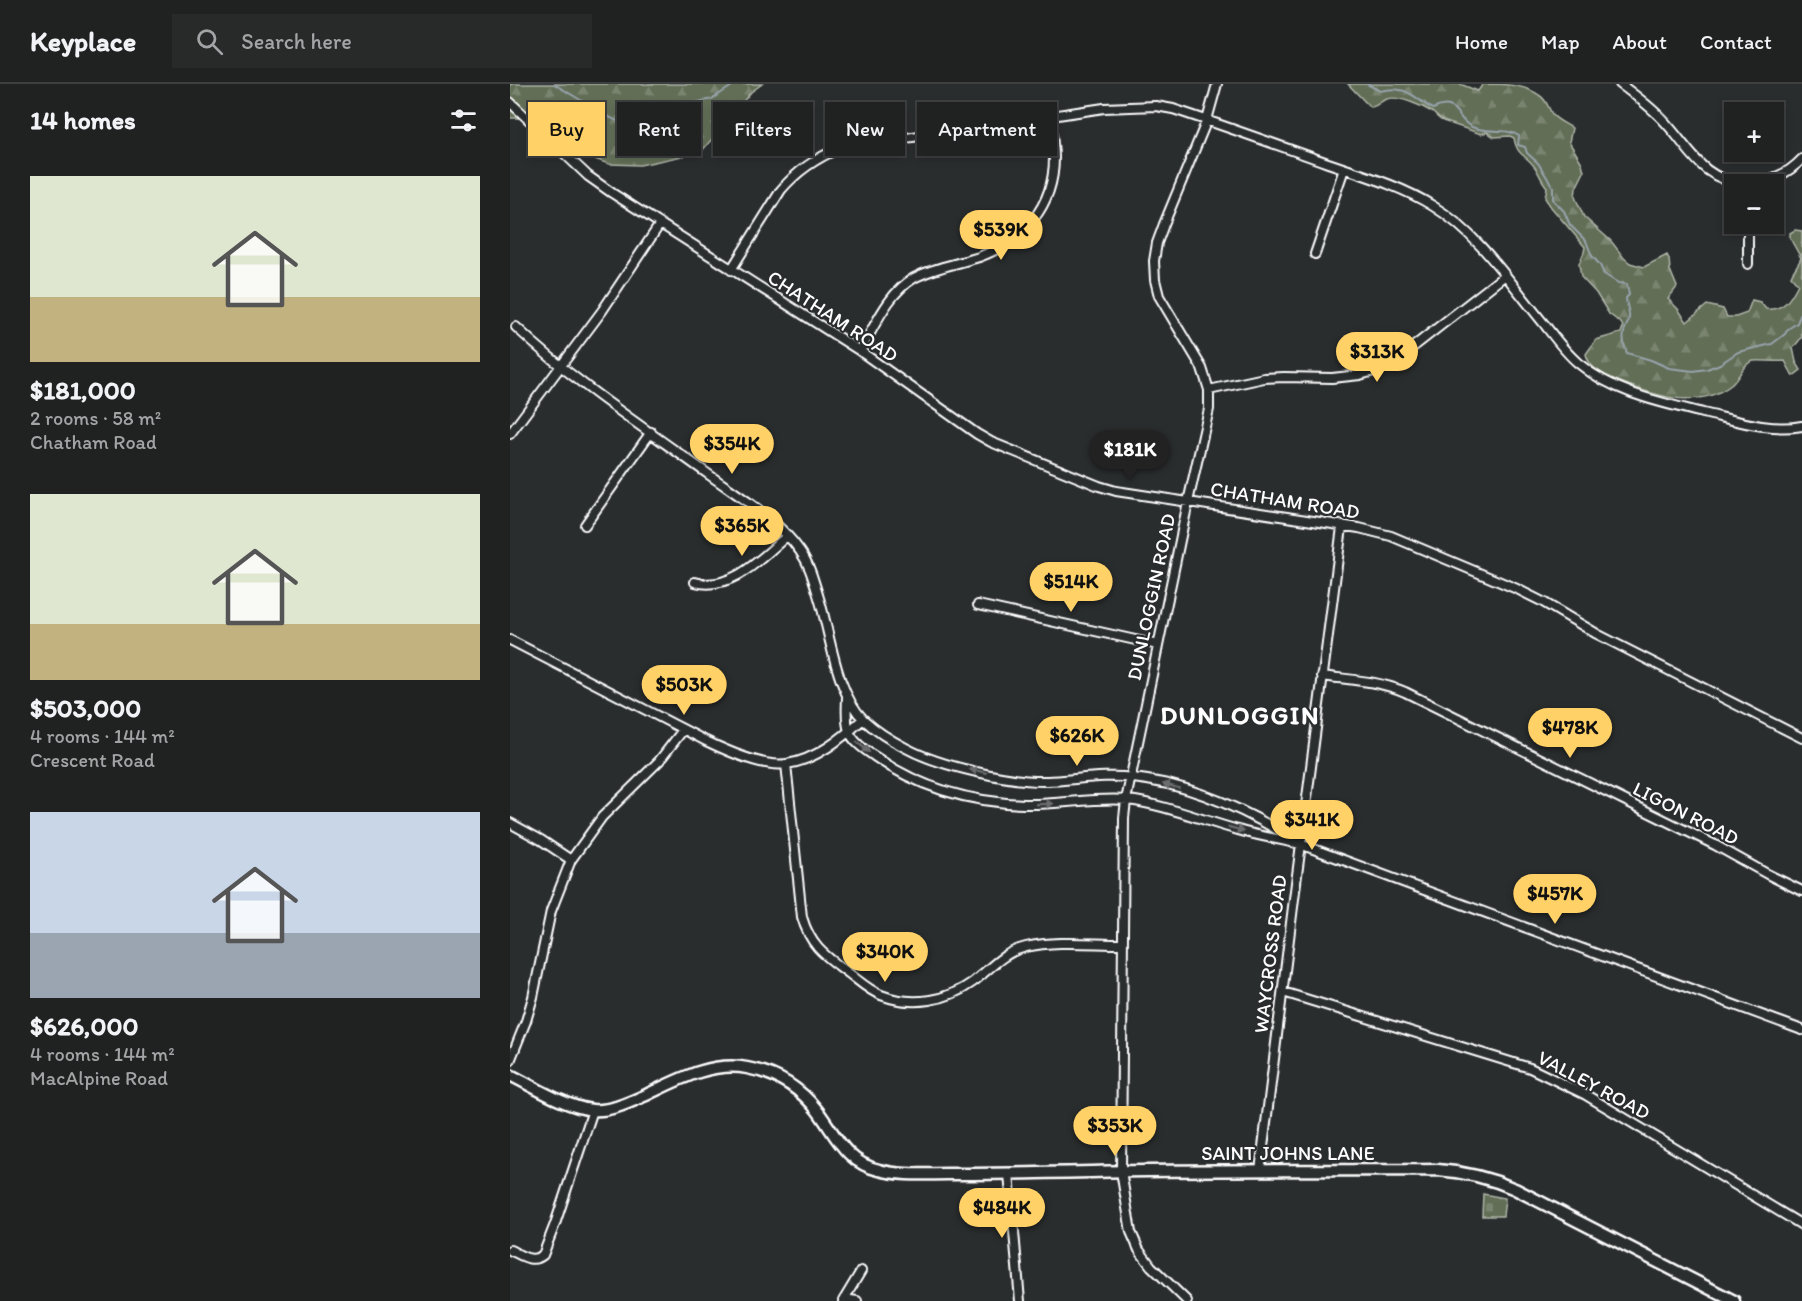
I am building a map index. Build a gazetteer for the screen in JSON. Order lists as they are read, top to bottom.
{
  "streets": {
    "street": [
      "CHATHAM ROAD",
      "DUNLOGGIN ROAD",
      "LIGON ROAD",
      "WAYCROSS ROAD",
      "VALLEY ROAD",
      "SAINT JOHNS LANE"
    ]
  },
  "crossings": [
    ["CHATHAM ROAD", "DUNLOGGIN ROAD"],
    ["CHATHAM ROAD", "WAYCROSS ROAD"],
    ["DUNLOGGIN ROAD", "SAINT JOHNS LANE"],
    ["LIGON ROAD", "WAYCROSS ROAD"],
    ["WAYCROSS ROAD", "VALLEY ROAD"],
    ["WAYCROSS ROAD", "SAINT JOHNS LANE"]
  ],
  "districts": ["DUNLOGGIN"],
  "page": {
    "header": "Keyplace",
    "search": "Search here",
    "nav": [
      "Home",
      "Map",
      "About",
      "Contact"
    ],
    "heading": "14 homes",
    "map_buttons": ["+", "−"],
    "chip": [
      "Buy",
      "Rent",
      "Filters",
      "New",
      "Apartment"
    ],
    "list": [
      {
        "name": "$181,000",
        "note": "2 rooms · 58 m² · Chatham Road"
      },
      {
        "name": "$503,000",
        "note": "4 rooms · 144 m² · Crescent Road"
      },
      {
        "name": "$626,000",
        "note": "4 rooms · 144 m² · MacAlpine Road"
      }
    ],
    "price": [
      "$539K",
      "$313K",
      "$354K",
      "$181K",
      "$365K",
      "$514K",
      "$503K",
      "$478K",
      "$626K",
      "$341K",
      "$457K",
      "$340K",
      "$353K",
      "$484K"
    ]
  }
}
